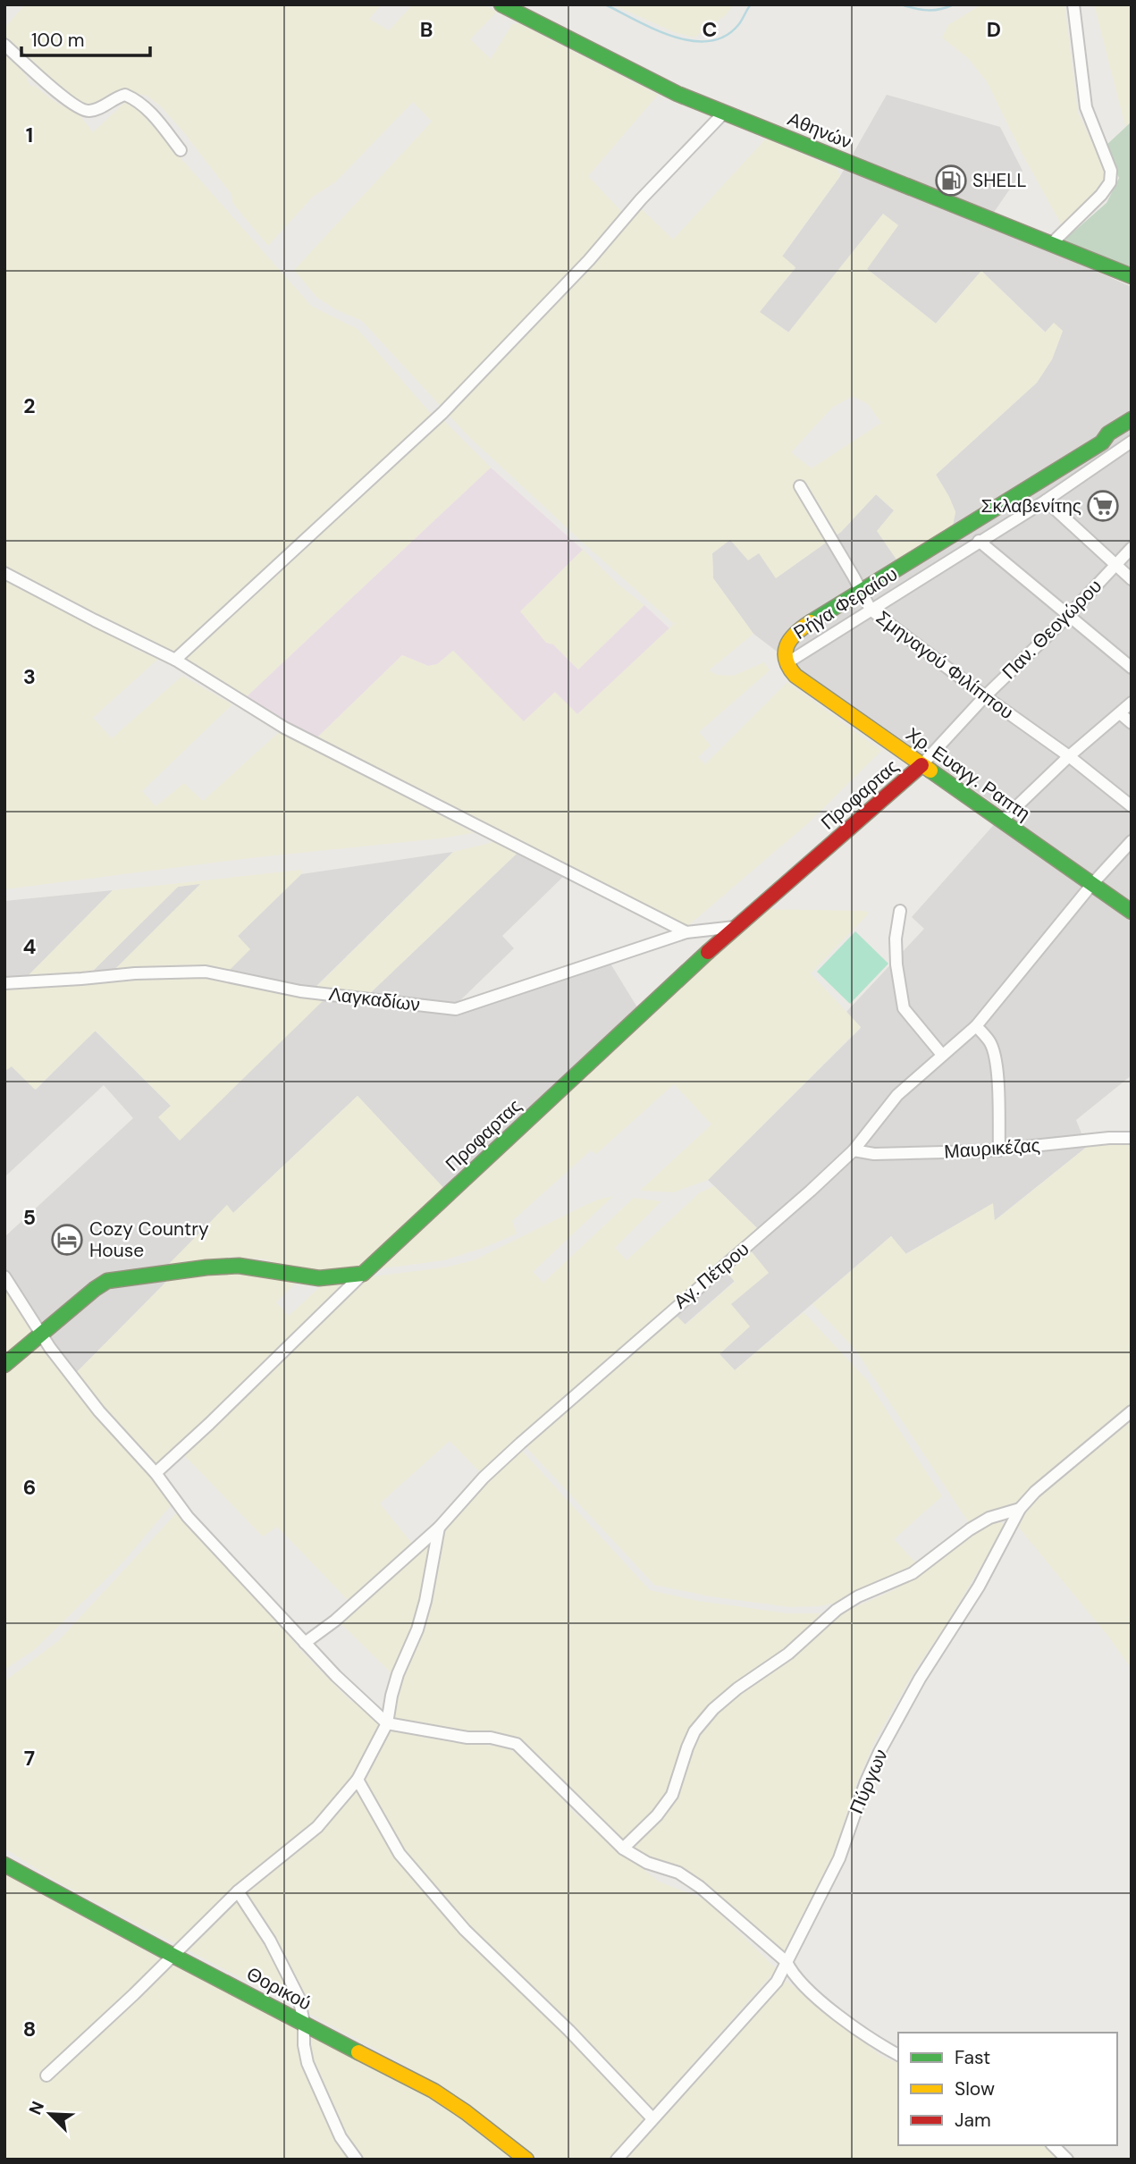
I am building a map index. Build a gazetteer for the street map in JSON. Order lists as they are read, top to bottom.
{
  "streets": {
    "street": [
      "Αθηνών",
      "Ρήγα Φεραίου",
      "Παν. Θεογώρου",
      "Σμηναγού Φιλίππου",
      "Χρ. Ευαγγ. Ραπτη",
      "Προφαρτας",
      "Λαγκαδίων",
      "Μαυρικέζας",
      "Αγ. Πέτρου",
      "Πύργων",
      "Θορικού"
    ]
  },
  "crossings": [
    ["Ρήγα Φεραίου", "Σμηναγού Φιλίππου"],
    ["Ρήγα Φεραίου", "Χρ. Ευαγγ. Ραπτη"],
    ["Παν. Θεογώρου", "Σμηναγού Φιλίππου"],
    ["Παν. Θεογώρου", "Χρ. Ευαγγ. Ραπτη"],
    ["Παν. Θεογώρου", "Προφαρτας"],
    ["Χρ. Ευαγγ. Ραπτη", "Προφαρτας"],
    ["Χρ. Ευαγγ. Ραπτη", "Αγ. Πέτρου"],
    ["Προφαρτας", "Λαγκαδίων"],
    ["Μαυρικέζας", "Αγ. Πέτρου"]
  ],
  "places": {
    "fuel station": ["SHELL"],
    "supermarket": ["Σκλαβενίτης"],
    "hotel": ["Cozy Country House"]
  },
  "legend": ["Fast", "Slow", "Jam"],
  "scale_bar": "100 m",
  "north": "top left",
  "grid": {
    "columns": ["B", "C", "D"],
    "rows": [
      "1",
      "2",
      "3",
      "4",
      "5",
      "6",
      "7",
      "8"
    ]
  }
}
